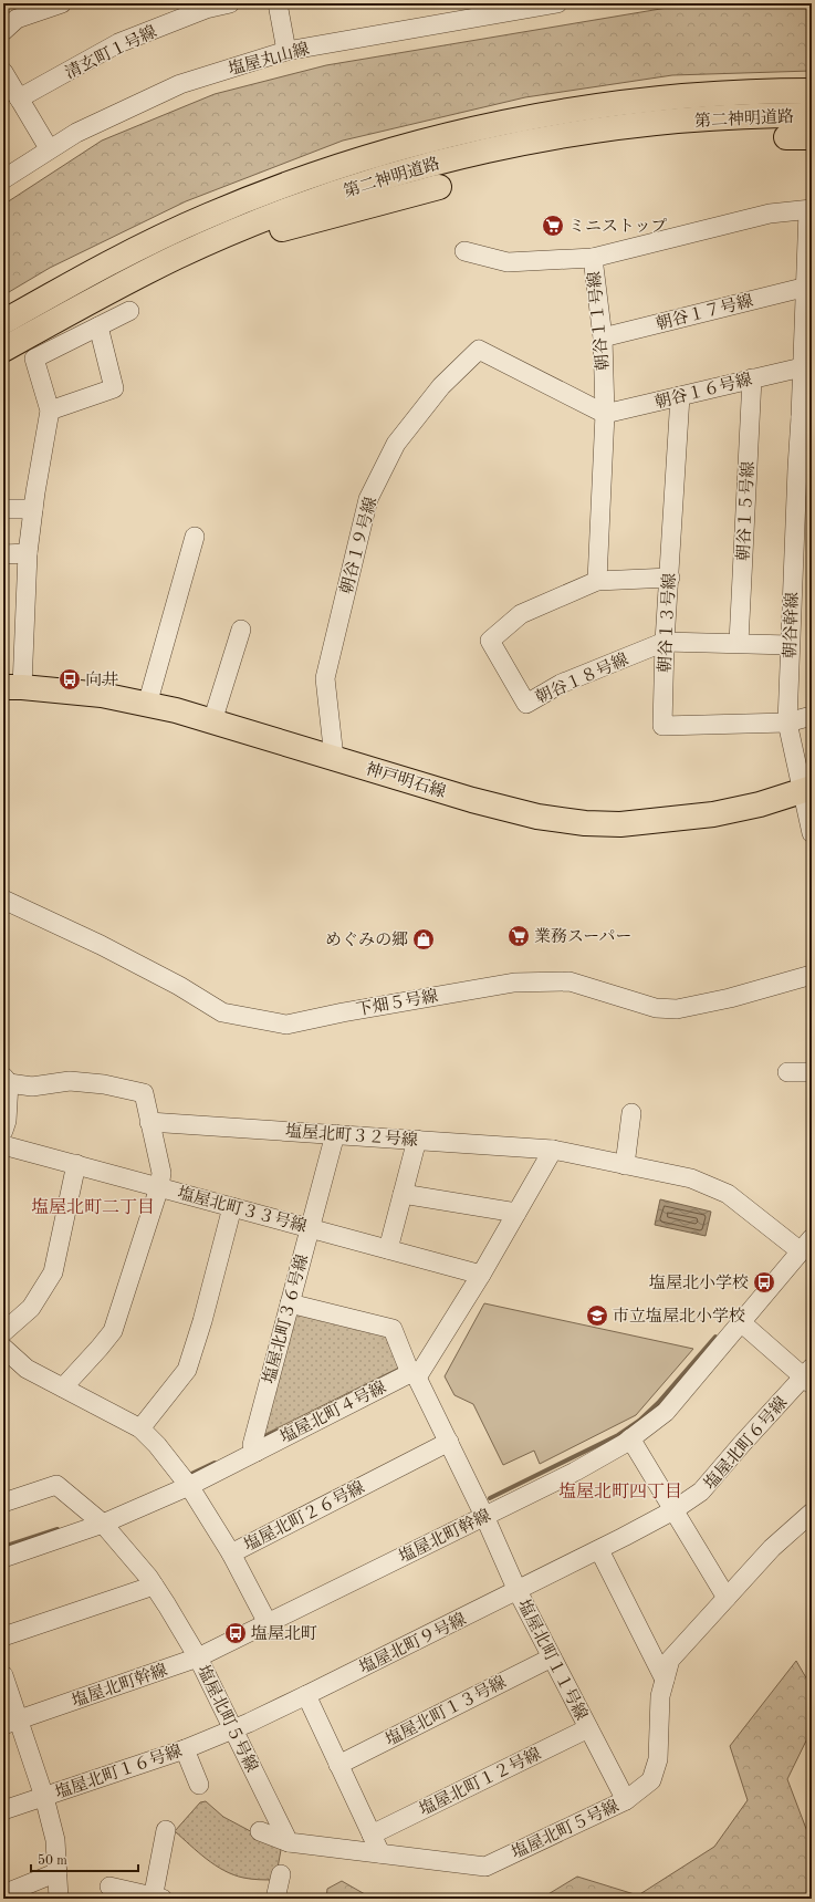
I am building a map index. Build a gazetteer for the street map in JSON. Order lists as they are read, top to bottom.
{
  "streets": {
    "main road": ["第二神明道路", "神戸明石線"],
    "street": [
      "清玄町１号線",
      "塩屋丸山線",
      "朝谷１７号線",
      "朝谷１１号線",
      "朝谷１６号線",
      "朝谷１５号線",
      "朝谷１９号線",
      "朝谷１３号線",
      "朝谷幹線",
      "朝谷１８号線",
      "下畑５号線",
      "塩屋北町３２号線",
      "塩屋北町３３号線",
      "塩屋北町３６号線",
      "塩屋北町４号線",
      "塩屋北町６号線",
      "塩屋北町２６号線",
      "塩屋北町幹線",
      "塩屋北町９号線",
      "塩屋北町１１号線",
      "塩屋北町１３号線",
      "塩屋北町５号線",
      "塩屋北町１６号線",
      "塩屋北町１２号線"
    ]
  },
  "crossings": [
    ["朝谷１７号線", "朝谷１１号線"],
    ["朝谷１７号線", "朝谷幹線"],
    ["朝谷１１号線", "朝谷１６号線"],
    ["朝谷１１号線", "朝谷１９号線"],
    ["朝谷１１号線", "朝谷幹線"],
    ["朝谷１１号線", "朝谷１８号線"],
    ["朝谷１６号線", "朝谷１５号線"],
    ["朝谷１６号線", "朝谷１９号線"],
    ["朝谷１６号線", "朝谷１３号線"],
    ["朝谷１６号線", "朝谷幹線"],
    ["朝谷１９号線", "神戸明石線"],
    ["朝谷１３号線", "朝谷幹線"],
    ["朝谷１３号線", "朝谷１８号線"],
    ["朝谷幹線", "神戸明石線"],
    ["塩屋北町３２号線", "塩屋北町３６号線"],
    ["塩屋北町３２号線", "塩屋北町幹線"],
    ["塩屋北町３３号線", "塩屋北町３６号線"],
    ["塩屋北町３６号線", "塩屋北町４号線"],
    ["塩屋北町３６号線", "塩屋北町１１号線"],
    ["塩屋北町４号線", "塩屋北町２６号線"],
    ["塩屋北町４号線", "塩屋北町１１号線"],
    ["塩屋北町４号線", "塩屋北町５号線"],
    ["塩屋北町６号線", "塩屋北町９号線"],
    ["塩屋北町２６号線", "塩屋北町１１号線"],
    ["塩屋北町幹線", "塩屋北町１１号線"],
    ["塩屋北町幹線", "塩屋北町５号線"],
    ["塩屋北町９号線", "塩屋北町１１号線"],
    ["塩屋北町９号線", "塩屋北町５号線"],
    ["塩屋北町９号線", "塩屋北町１６号線"],
    ["塩屋北町１１号線", "塩屋北町１３号線"],
    ["塩屋北町１１号線", "塩屋北町５号線"],
    ["塩屋北町１１号線", "塩屋北町１２号線"],
    ["塩屋北町５号線", "塩屋北町１６号線"]
  ],
  "districts": ["塩屋北町二丁目", "塩屋北町四丁目"],
  "places": {
    "supermarket": ["ミニストップ", "業務スーパー"],
    "bus stop": ["向井", "塩屋北小学校", "塩屋北町"],
    "shop": ["めぐみの郷"],
    "school or university": ["市立塩屋北小学校"]
  },
  "scale_bar": "50 m"
}
